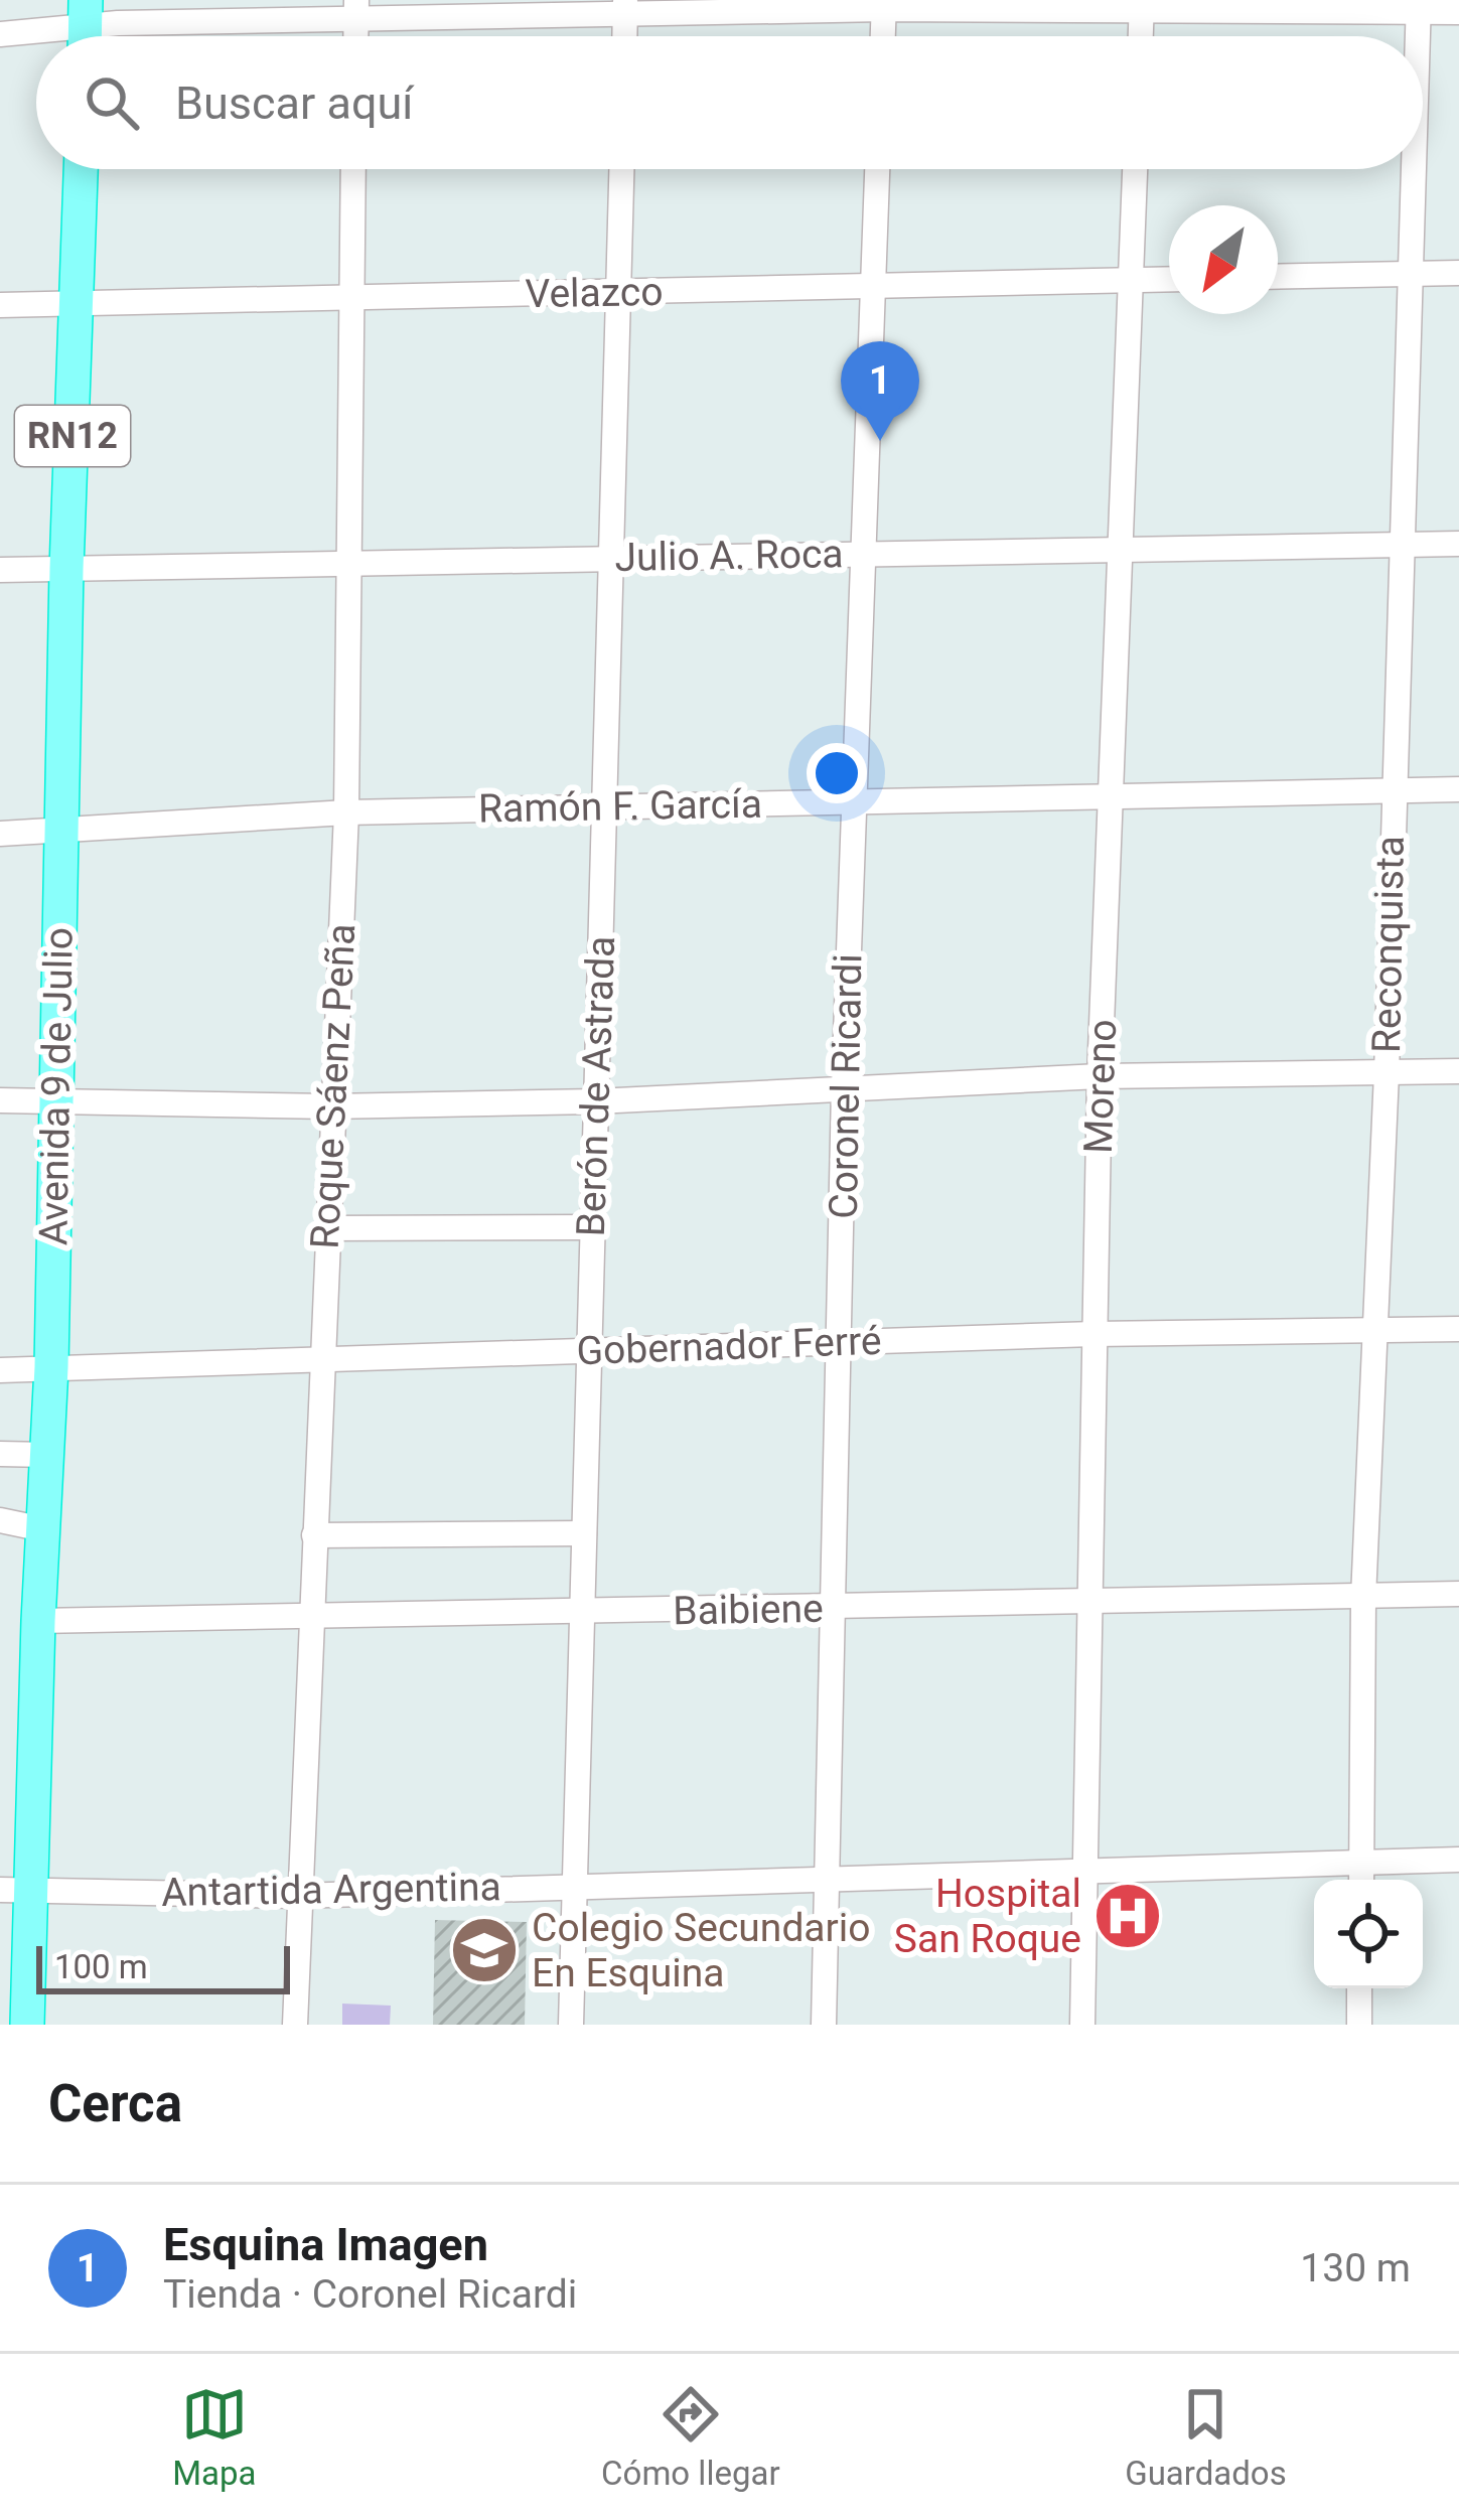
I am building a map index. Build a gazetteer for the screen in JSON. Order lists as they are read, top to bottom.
{
  "streets": {
    "highway": ["RN12", "Avenida 9 de Julio"],
    "street": [
      "Velazco",
      "Julio A. Roca",
      "Ramón F. García",
      "Reconquista",
      "Roque Sáenz Peña",
      "Berón de Astrada",
      "Coronel Ricardi",
      "Moreno",
      "Gobernador Ferré",
      "Baibiene",
      "Antartida Argentina"
    ]
  },
  "crossings": [
    ["Velazco", "Avenida 9 de Julio"],
    ["Velazco", "Roque Sáenz Peña"],
    ["Velazco", "Berón de Astrada"],
    ["Velazco", "Coronel Ricardi"],
    ["Velazco", "Moreno"],
    ["Julio A. Roca", "Reconquista"],
    ["Julio A. Roca", "Avenida 9 de Julio"],
    ["Julio A. Roca", "Roque Sáenz Peña"],
    ["Julio A. Roca", "Berón de Astrada"],
    ["Julio A. Roca", "Coronel Ricardi"],
    ["Julio A. Roca", "Moreno"],
    ["Ramón F. García", "Reconquista"],
    ["Ramón F. García", "Avenida 9 de Julio"],
    ["Ramón F. García", "Roque Sáenz Peña"],
    ["Ramón F. García", "Berón de Astrada"],
    ["Ramón F. García", "Coronel Ricardi"],
    ["Ramón F. García", "Moreno"],
    ["Reconquista", "Gobernador Ferré"],
    ["Reconquista", "Baibiene"],
    ["Reconquista", "Antartida Argentina"],
    ["Avenida 9 de Julio", "Gobernador Ferré"],
    ["Avenida 9 de Julio", "Baibiene"],
    ["Avenida 9 de Julio", "Antartida Argentina"],
    ["Roque Sáenz Peña", "Gobernador Ferré"],
    ["Roque Sáenz Peña", "Baibiene"],
    ["Roque Sáenz Peña", "Antartida Argentina"],
    ["Berón de Astrada", "Gobernador Ferré"],
    ["Berón de Astrada", "Baibiene"],
    ["Berón de Astrada", "Antartida Argentina"],
    ["Coronel Ricardi", "Gobernador Ferré"],
    ["Coronel Ricardi", "Baibiene"],
    ["Coronel Ricardi", "Antartida Argentina"],
    ["Moreno", "Gobernador Ferré"],
    ["Moreno", "Baibiene"],
    ["Moreno", "Antartida Argentina"]
  ],
  "places": {
    "hospital": ["Hospital San Roque"],
    "school or university": ["Colegio Secundario En Esquina"]
  },
  "scale_bar": "100 m",
  "north": "bottom left",
  "page": {
    "search": "Buscar aquí",
    "pins": "1",
    "scale": "100 m",
    "heading": "Cerca",
    "list": [
      {
        "mark": "1",
        "name": "Esquina Imagen",
        "note": "Tienda · Coronel Ricardi",
        "value": "130 m"
      }
    ],
    "nav": ["Mapa", "Cómo llegar", "Guardados"]
  }
}
